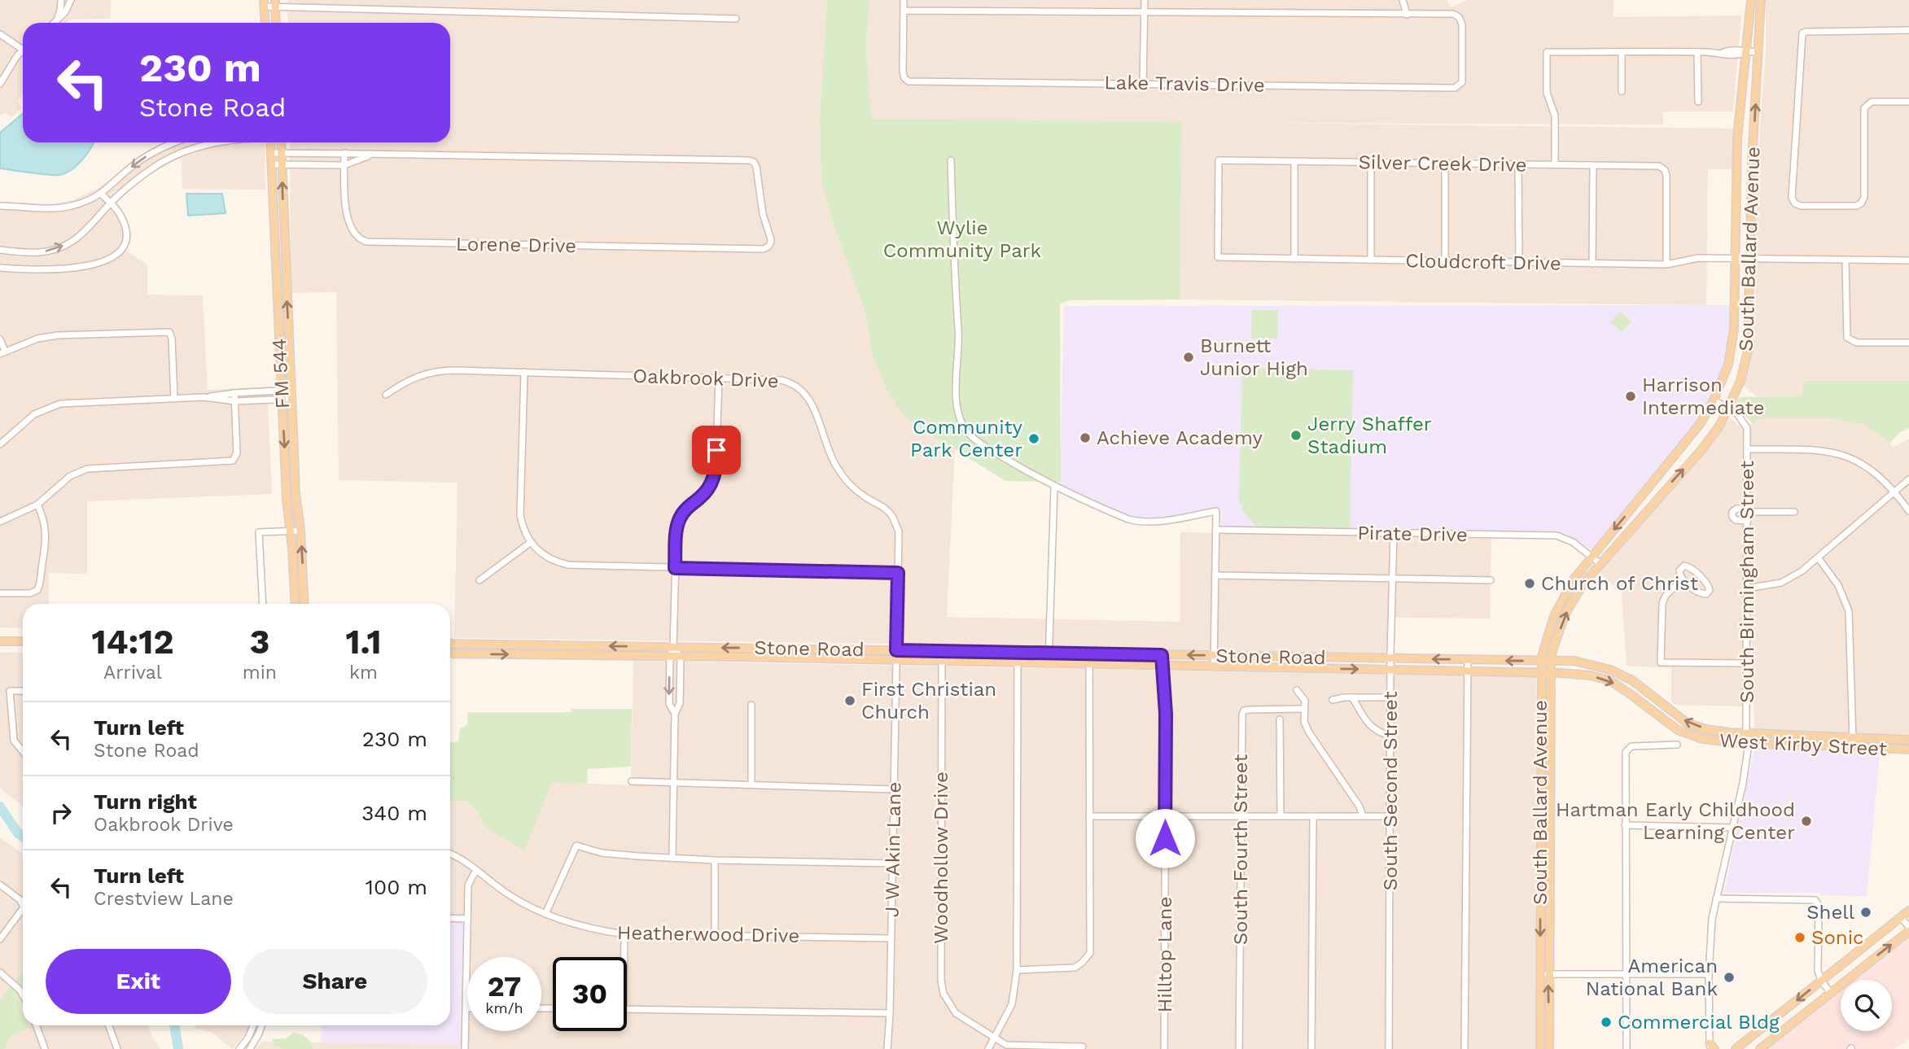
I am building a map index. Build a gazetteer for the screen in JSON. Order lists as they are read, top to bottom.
{
  "streets": {
    "main road": [
      "South Ballard Avenue",
      "FM 544",
      "Stone Road",
      "West Kirby Street"
    ],
    "street": [
      "Lake Travis Drive",
      "Silver Creek Drive",
      "Lorene Drive",
      "Cloudcroft Drive",
      "Oakbrook Drive",
      "Pirate Drive",
      "South Birmingham Street",
      "South Second Street",
      "J W Akin Lane",
      "South Fourth Street",
      "Woodhollow Drive",
      "Heatherwood Drive",
      "Hilltop Lane"
    ]
  },
  "crossings": [
    ["Silver Creek Drive", "Cloudcroft Drive"],
    ["South Ballard Avenue", "Cloudcroft Drive"],
    ["South Ballard Avenue", "Pirate Drive"],
    ["South Ballard Avenue", "South Birmingham Street"],
    ["South Ballard Avenue", "Stone Road"],
    ["South Ballard Avenue", "West Kirby Street"],
    ["Oakbrook Drive", "Stone Road"],
    ["Oakbrook Drive", "J W Akin Lane"],
    ["Pirate Drive", "South Second Street"],
    ["South Birmingham Street", "West Kirby Street"],
    ["Stone Road", "West Kirby Street"],
    ["Stone Road", "South Second Street"],
    ["Stone Road", "J W Akin Lane"],
    ["Stone Road", "Woodhollow Drive"],
    ["Stone Road", "Hilltop Lane"],
    ["J W Akin Lane", "Heatherwood Drive"]
  ],
  "parks": ["Wylie Community Park"],
  "places": [
    "Burnett Junior High",
    "Harrison Intermediate",
    "Jerry Shaffer Stadium",
    "Achieve Academy",
    "Community Park Center",
    "Church of Christ",
    "First Christian Church",
    "Hartman Early Childhood Learning Center",
    "Shell",
    "Sonic",
    "American National Bank",
    "Commercial Bldg"
  ],
  "page": {
    "turn": ["230 m", "Stone Road"],
    "eta": [
      "14:12",
      "Arrival",
      "3",
      "min",
      "1.1",
      "km"
    ],
    "list": [
      {
        "name": "Turn left",
        "note": "Stone Road",
        "value": "230 m"
      },
      {
        "name": "Turn right",
        "note": "Oakbrook Drive",
        "value": "340 m"
      },
      {
        "name": "Turn left",
        "note": "Crestview Lane",
        "value": "100 m"
      }
    ],
    "buttons": ["Exit", "Share"],
    "speed": "27 km/h",
    "limit": "30"
  }
}
